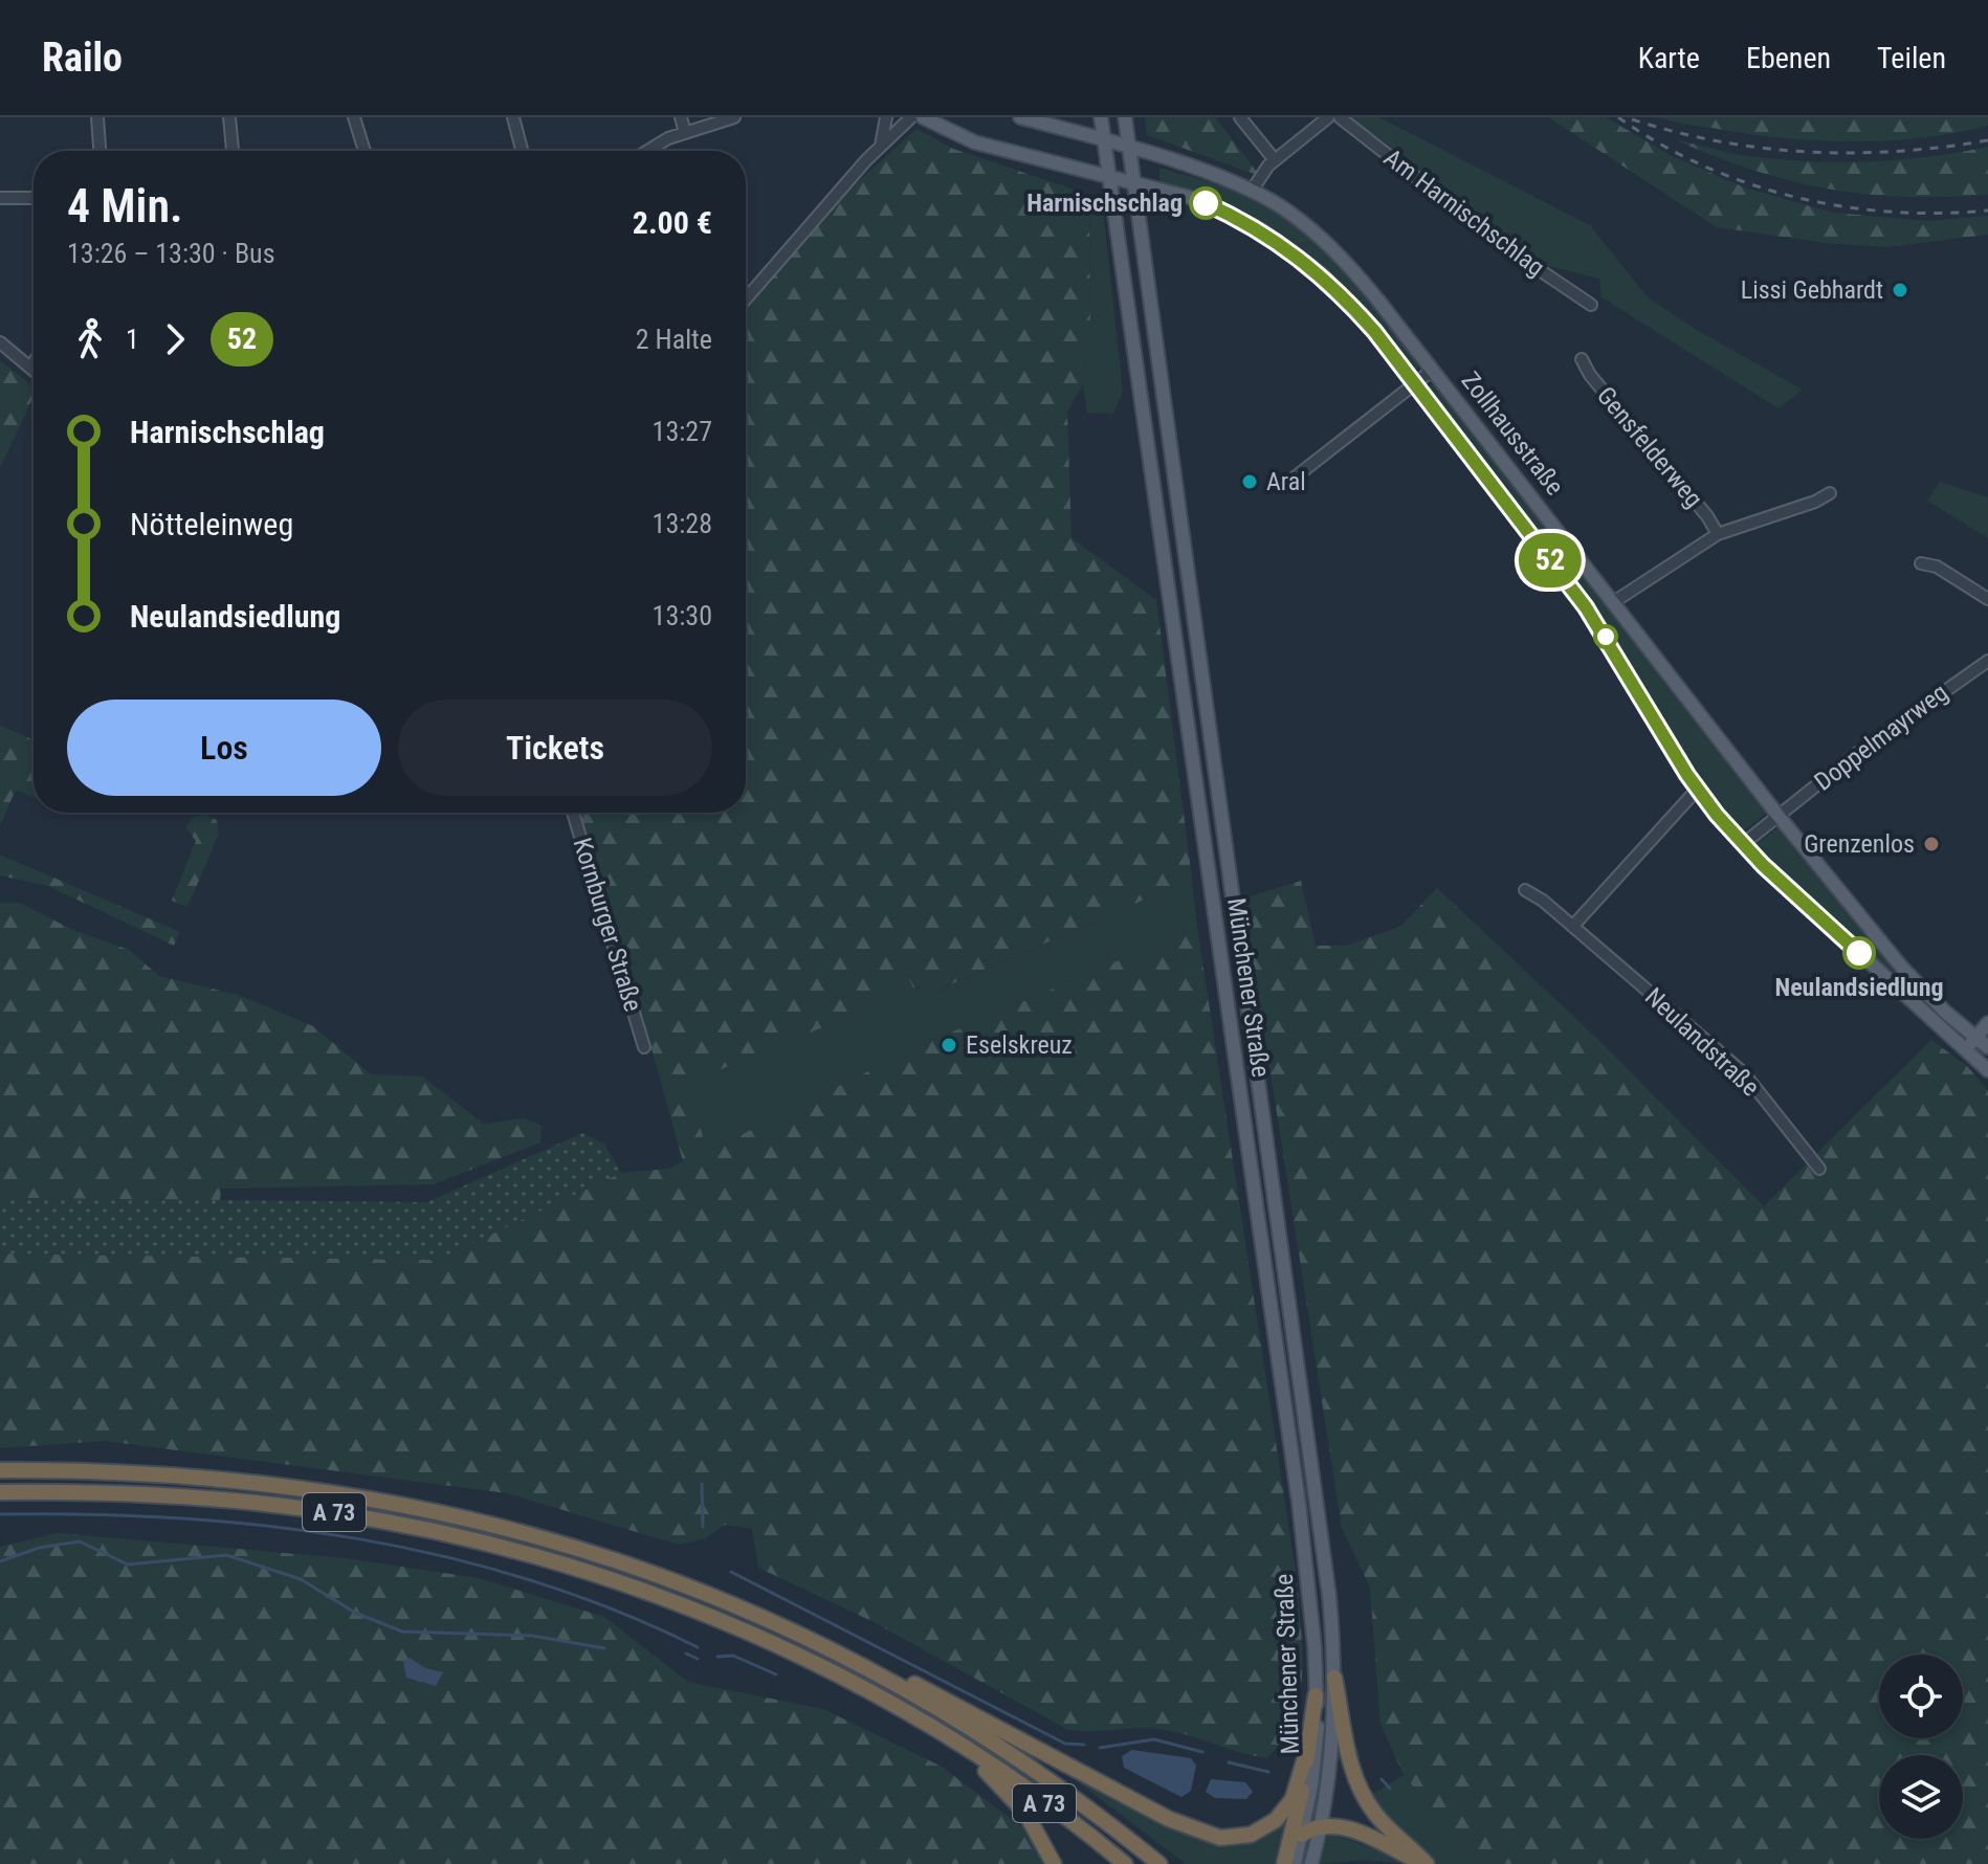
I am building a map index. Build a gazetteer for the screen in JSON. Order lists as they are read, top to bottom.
{
  "streets": {
    "highway": ["A 73"],
    "main road": ["Zollhausstraße", "Münchener Straße"],
    "street": [
      "Am Harnischschlag",
      "Gensfelderweg",
      "Doppelmayrweg",
      "Kornburger Straße",
      "Neulandstraße"
    ]
  },
  "crossings": [
    ["Zollhausstraße", "Doppelmayrweg"],
    ["Zollhausstraße", "Münchener Straße"]
  ],
  "places": [
    "Harnischschlag",
    "Lissi Gebhardt",
    "Aral",
    "Grenzenlos",
    "Neulandsiedlung",
    "Eselskreuz"
  ],
  "lines": ["bus line 52"],
  "page": {
    "header": "Railo",
    "nav": ["Karte", "Ebenen", "Teilen"],
    "on_map": "52",
    "heading": ["4 Min.", "13:26 – 13:30 · Bus", "2.00 €"],
    "legs": ["1", "52", "2 Halte"],
    "list": [
      {
        "name": "Harnischschlag",
        "value": "13:27"
      },
      {
        "name": "Nötteleinweg",
        "value": "13:28"
      },
      {
        "name": "Neulandsiedlung",
        "value": "13:30"
      }
    ],
    "buttons": ["Los", "Tickets"]
  }
}
